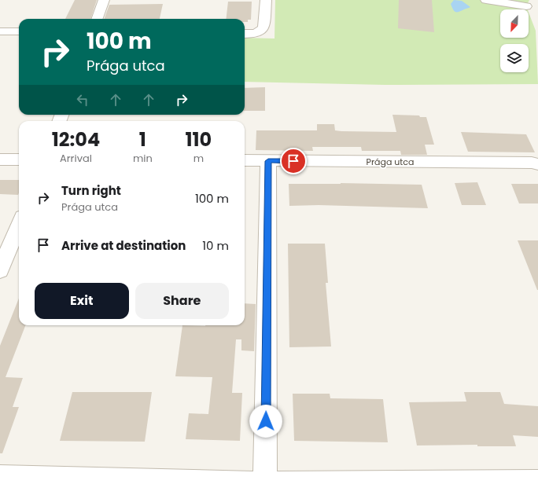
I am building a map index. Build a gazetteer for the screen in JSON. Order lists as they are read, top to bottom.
{
  "streets": {
    "street": ["Prága utca"]
  },
  "north": "bottom left",
  "page": {
    "turn": ["100 m", "Prága utca"],
    "eta": [
      "12:04",
      "Arrival",
      "1",
      "min",
      "110",
      "m"
    ],
    "list": [
      {
        "name": "Turn right",
        "note": "Prága utca",
        "value": "100 m"
      },
      {
        "name": "Arrive at destination",
        "value": "10 m"
      }
    ],
    "buttons": ["Exit", "Share"]
  }
}
